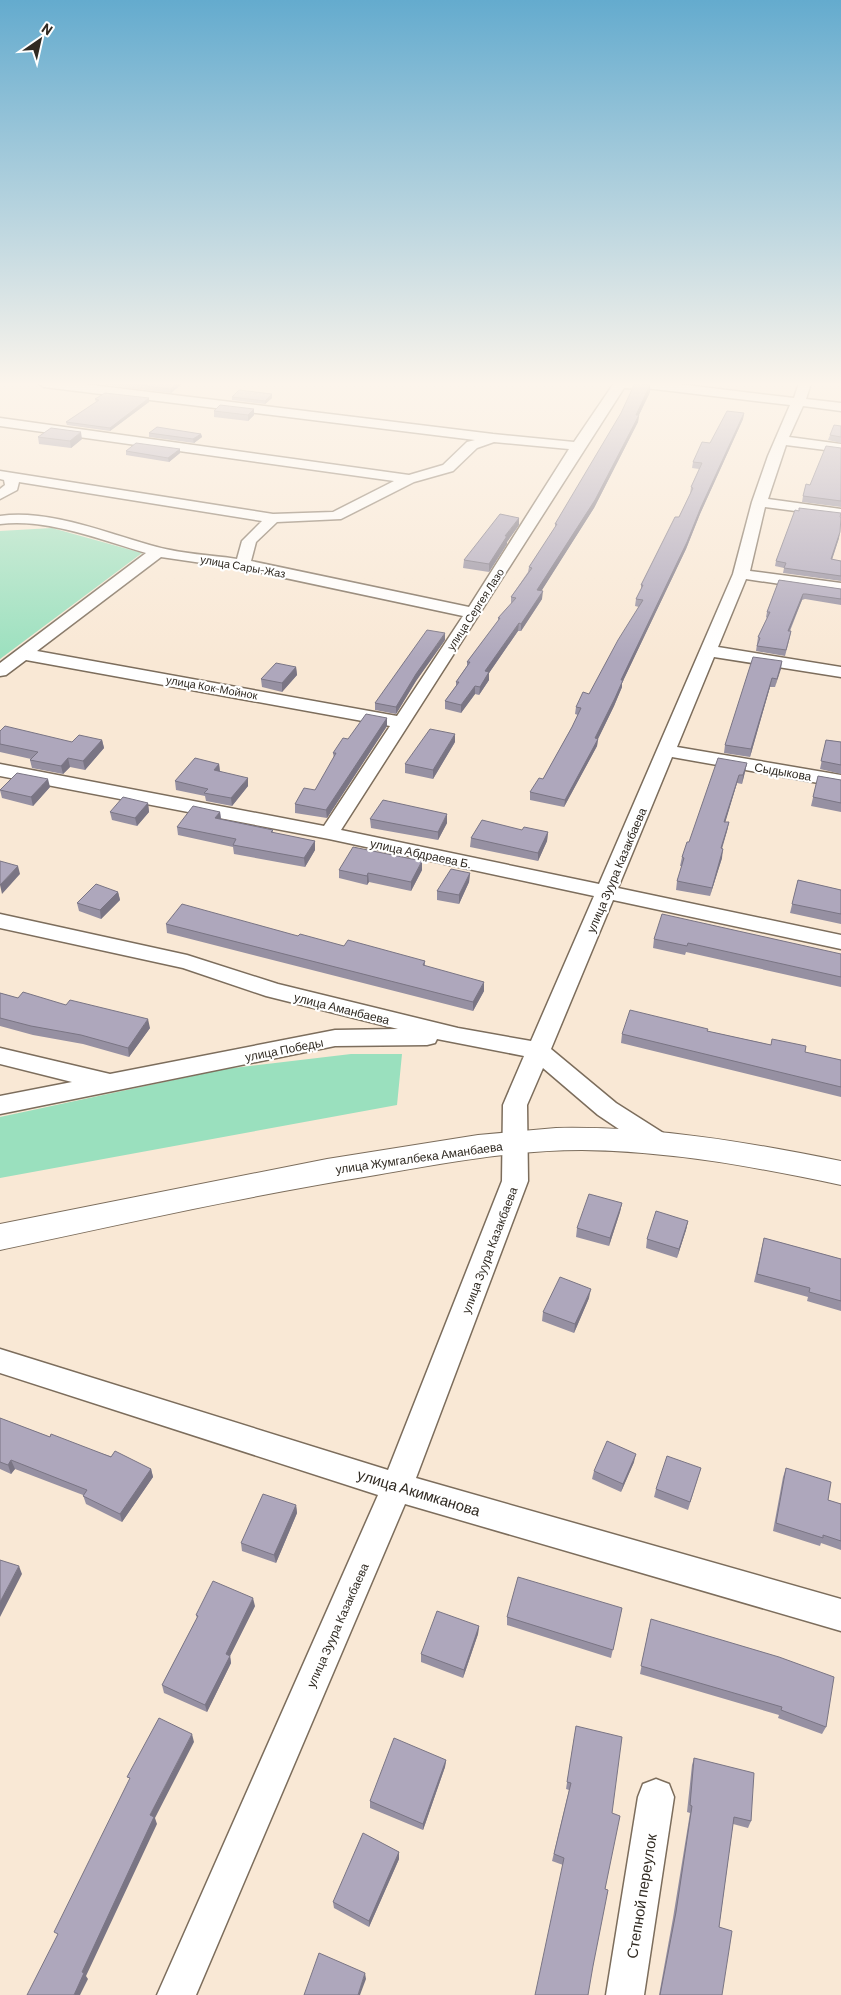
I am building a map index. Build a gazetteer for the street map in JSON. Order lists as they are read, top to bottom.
{
  "streets": {
    "main road": ["улица Жумгалбека Аманбаева"],
    "street": [
      "улица Сары-Жаз",
      "улица Сергея Лазо",
      "улица Кок-Мойнок",
      "Сыдыкова",
      "улица Абдраева Б.",
      "улица Зуура Казакбаева",
      "улица Аманбаева",
      "улица Победы",
      "улица Акимканова",
      "Степной переулок"
    ]
  },
  "crossings": [
    ["улица Сары-Жаз", "улица Сергея Лазо"],
    ["улица Сергея Лазо", "улица Кок-Мойнок"],
    ["улица Сергея Лазо", "улица Абдраева Б."],
    ["Сыдыкова", "улица Зуура Казакбаева"],
    ["улица Абдраева Б.", "улица Зуура Казакбаева"],
    ["улица Зуура Казакбаева", "улица Аманбаева"],
    ["улица Зуура Казакбаева", "улица Жумгалбека Аманбаева"],
    ["улица Зуура Казакбаева", "улица Акимканова"],
    ["улица Аманбаева", "улица Победы"]
  ],
  "north": "top right"
}
